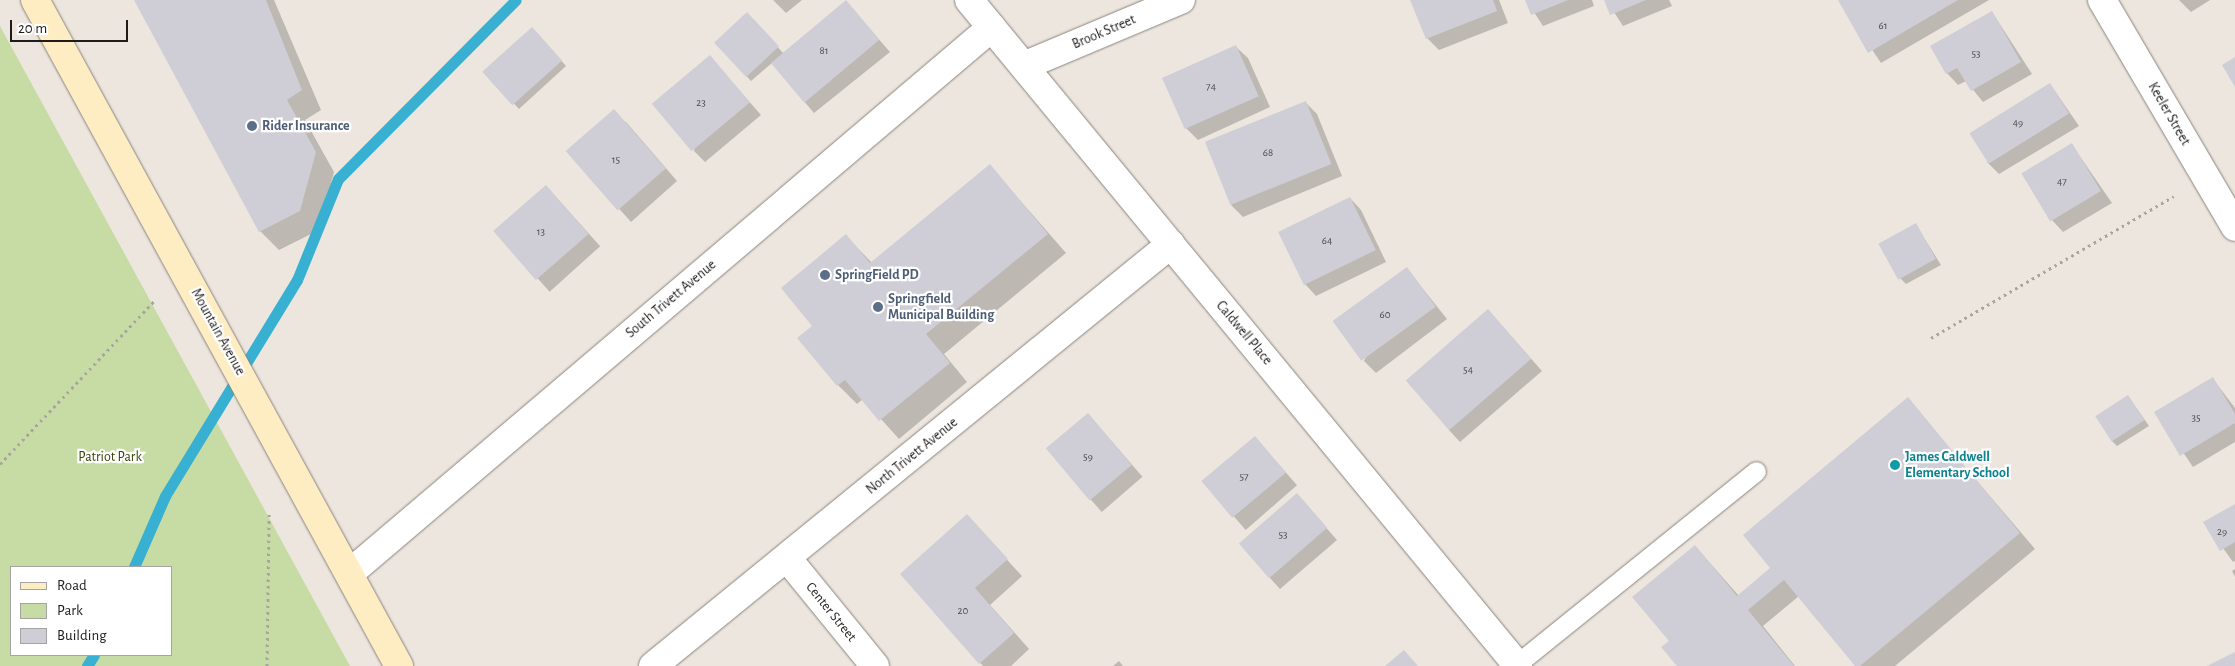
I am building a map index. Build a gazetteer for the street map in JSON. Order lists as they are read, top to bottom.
{
  "streets": {
    "street": [
      "Brook Street",
      "Keeler Street",
      "South Trivett Avenue",
      "Mountain Avenue",
      "Caldwell Place",
      "North Trivett Avenue",
      "Center Street"
    ]
  },
  "crossings": [
    ["Brook Street", "Caldwell Place"],
    ["South Trivett Avenue", "Mountain Avenue"],
    ["South Trivett Avenue", "Caldwell Place"],
    ["Caldwell Place", "North Trivett Avenue"],
    ["North Trivett Avenue", "Center Street"]
  ],
  "parks": ["Patriot Park"],
  "places": [
    "Rider Insurance",
    "SpringField PD",
    "Springfield Municipal Building",
    "James Caldwell Elementary School"
  ],
  "house_numbers": [
    "61",
    "81",
    "53",
    "74",
    "23",
    "49",
    "68",
    "15",
    "47",
    "13",
    "64",
    "60",
    "54",
    "35",
    "59",
    "57",
    "29",
    "53",
    "20"
  ],
  "legend": ["Road", "Park", "Building"],
  "scale_bar": "20 m"
}
